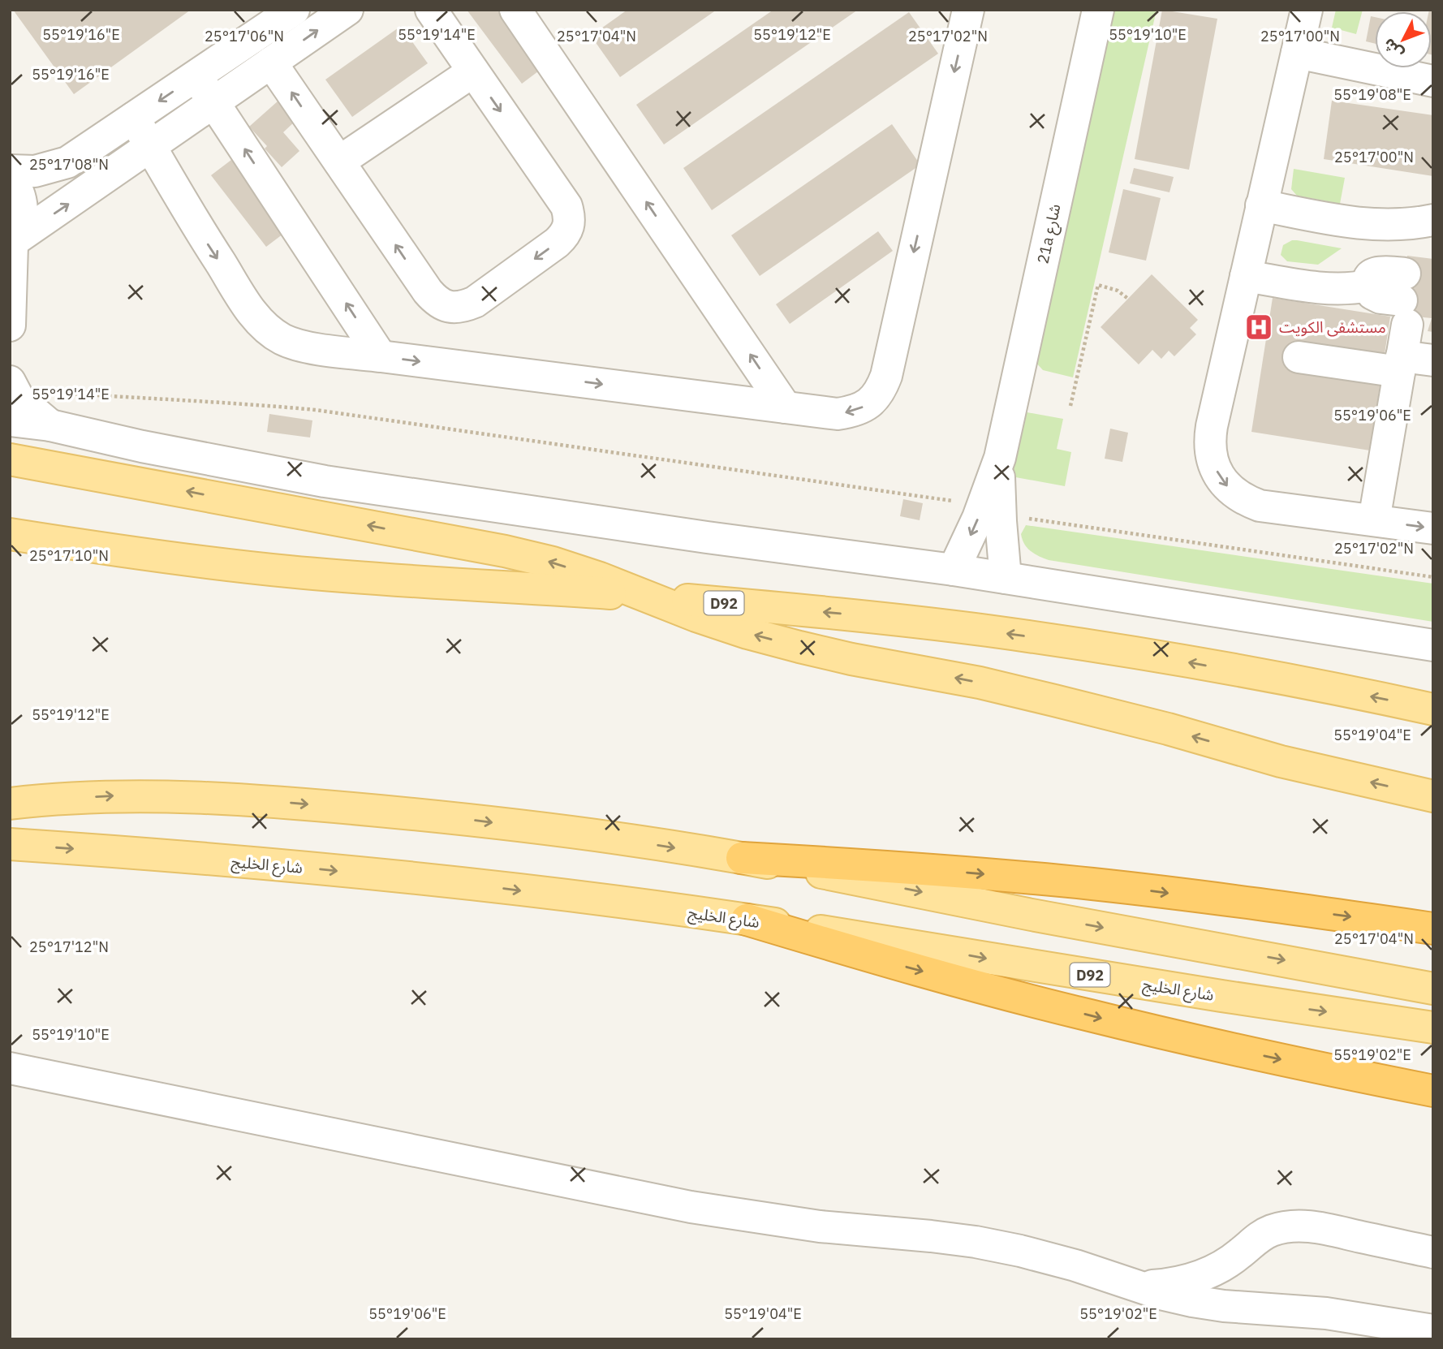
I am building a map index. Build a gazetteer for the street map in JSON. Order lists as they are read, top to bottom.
{
  "streets": {
    "main road": ["D92", "شارع الخليج"],
    "street": ["21a شارع"]
  },
  "places": {
    "hospital": ["مستشفى الكويت"]
  },
  "north": "bottom left",
  "coordinates": [
    "55°19'16\"E",
    "55°19'14\"E",
    "55°19'12\"E",
    "55°19'10\"E",
    "25°17'06\"N",
    "25°17'04\"N",
    "25°17'02\"N",
    "25°17'00\"N",
    "55°19'08\"E",
    "25°17'08\"N",
    "55°19'06\"E",
    "25°17'10\"N",
    "55°19'04\"E",
    "25°17'12\"N",
    "55°19'02\"E"
  ]
}
